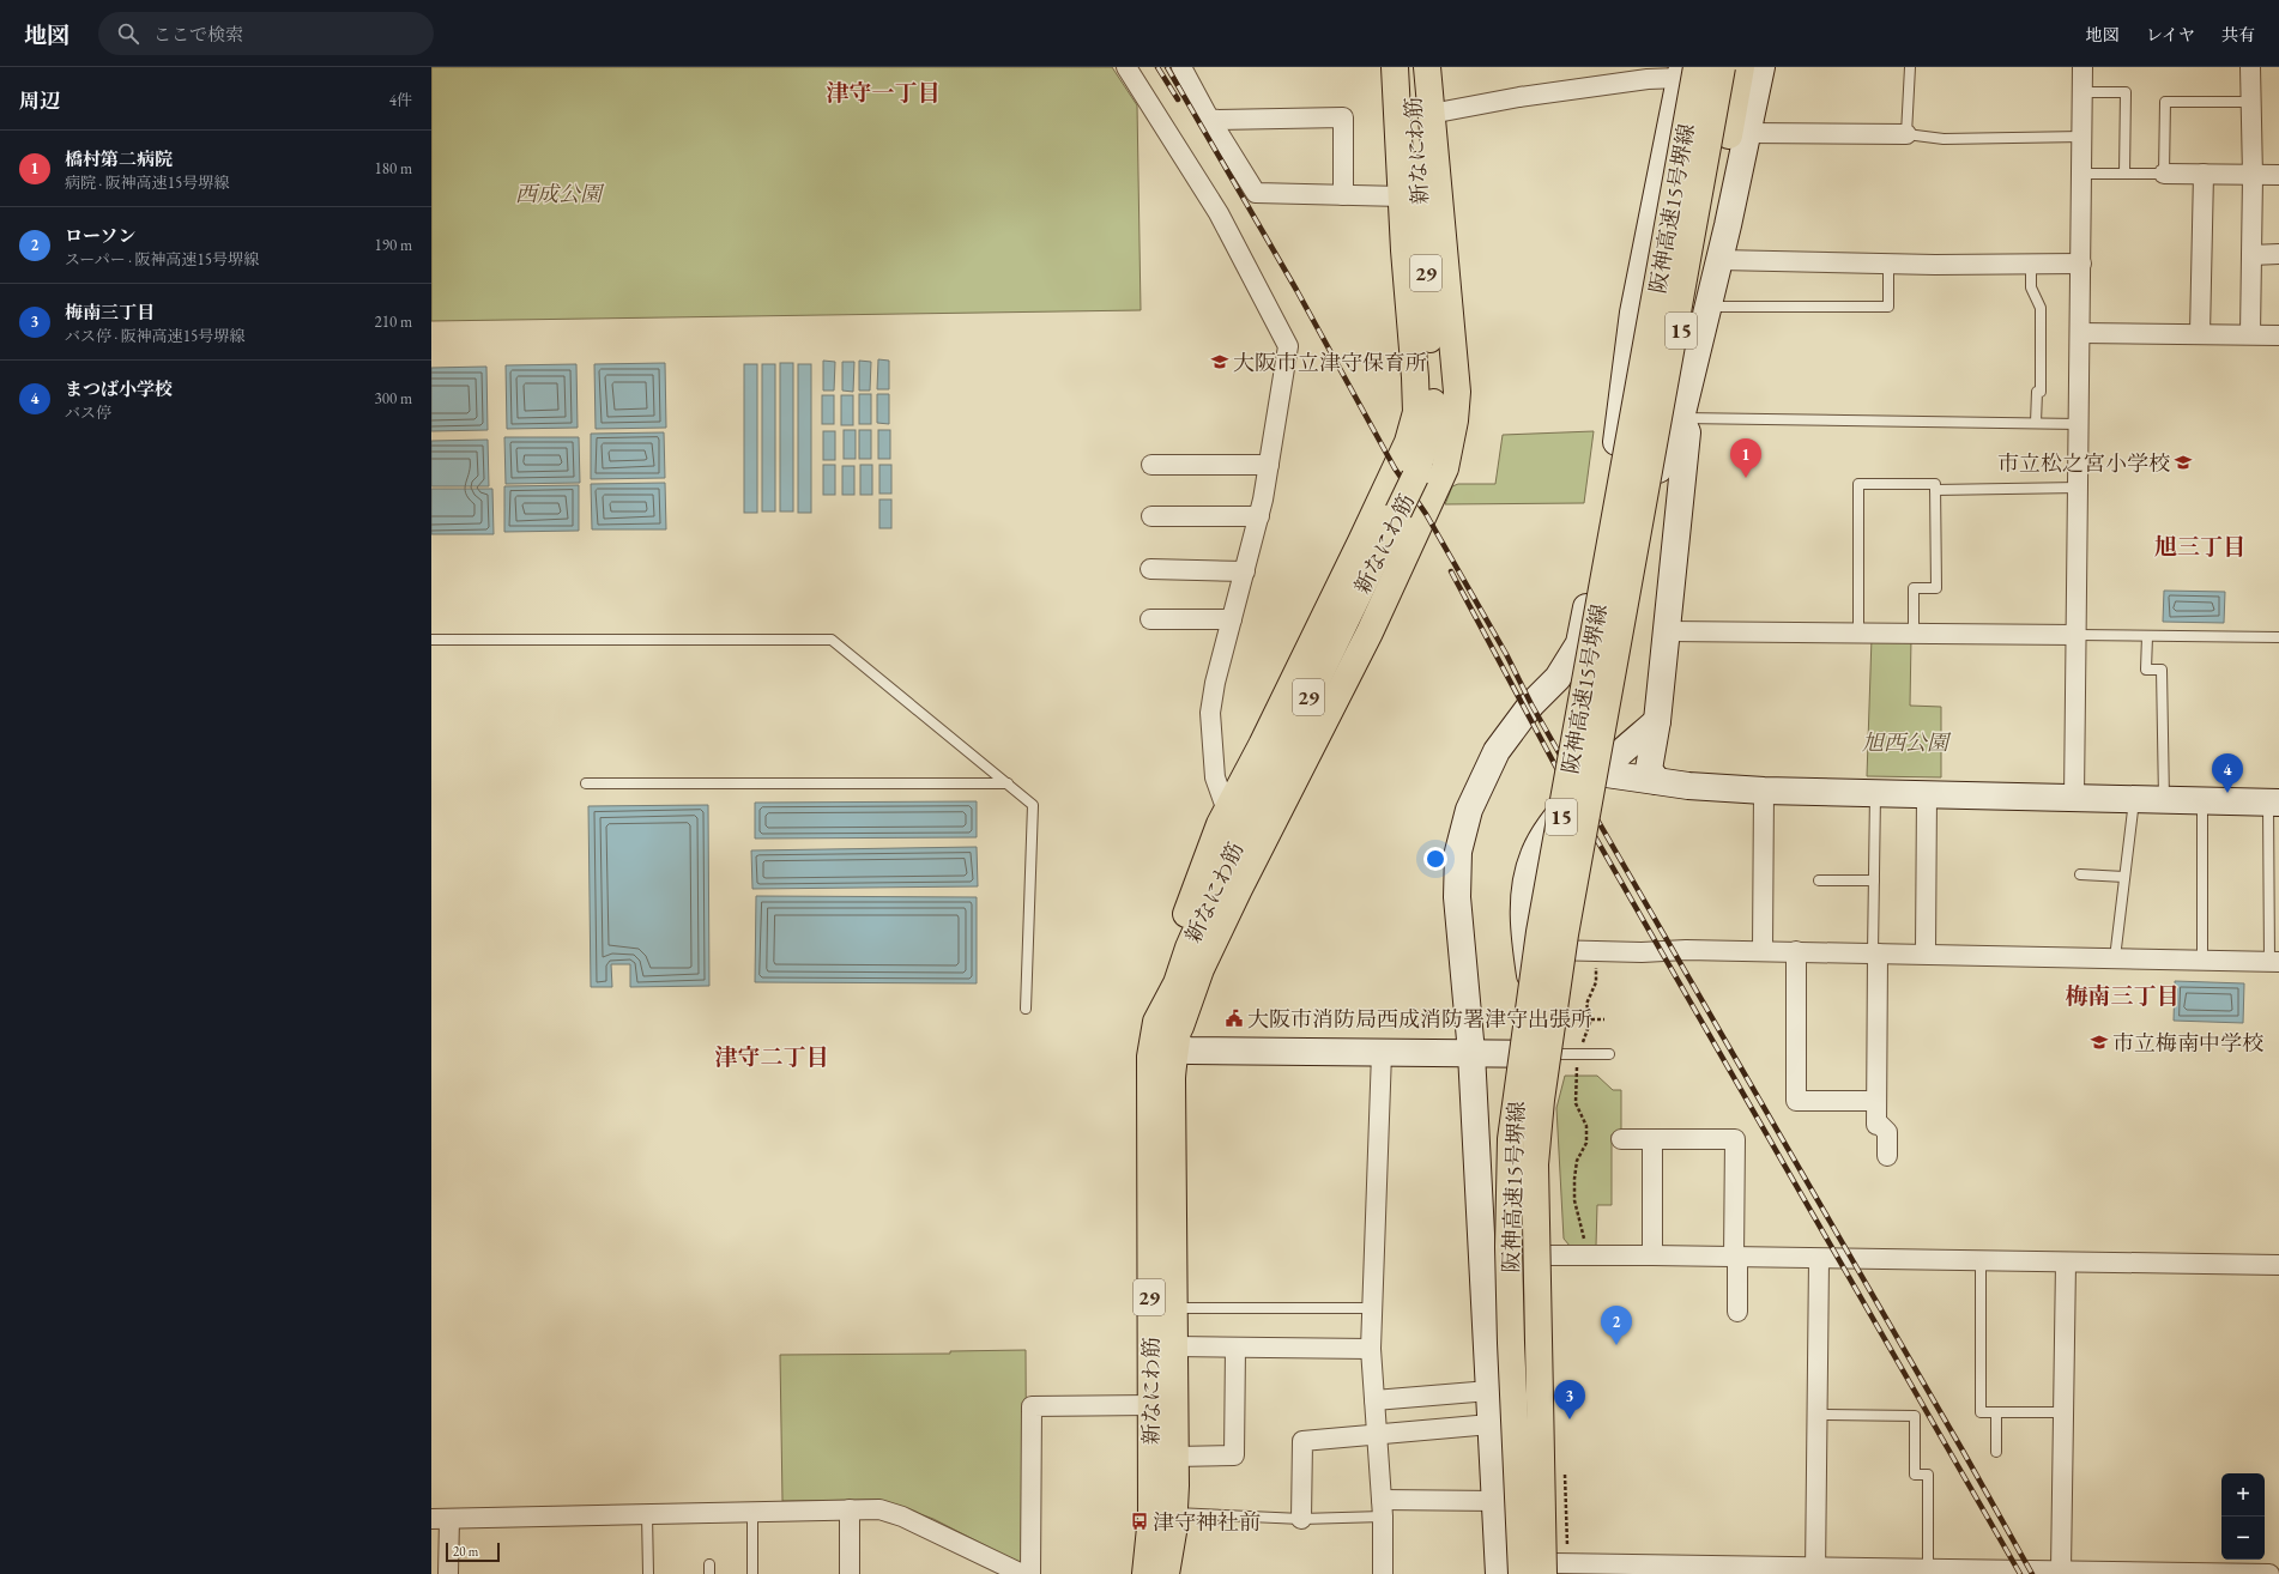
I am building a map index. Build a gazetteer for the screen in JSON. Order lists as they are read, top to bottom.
{
  "streets": {
    "main road": [
      "新なにわ筋",
      "阪神高速15号堺線",
      "29",
      "15"
    ]
  },
  "crossings": [
    ["阪神高速15号堺線", "15"]
  ],
  "districts": [
    "津守一丁目",
    "旭三丁目",
    "梅南三丁目",
    "津守二丁目"
  ],
  "parks": ["西成公園", "旭西公園"],
  "places": {
    "school or university": ["大阪市立津守保育所", "市立松之宮小学校", "市立梅南中学校"],
    "public building": ["大阪市消防局西成消防署津守出張所"],
    "bus stop": ["津守神社前"]
  },
  "scale_bar": "20 m",
  "page": {
    "header": "地図",
    "search": "ここで検索",
    "nav": ["地図", "レイヤ", "共有"],
    "heading": ["周辺", "4件"],
    "list": [
      {
        "mark": "1",
        "name": "橋村第二病院",
        "note": "病院 · 阪神高速15号堺線",
        "value": "180 m"
      },
      {
        "mark": "2",
        "name": "ローソン",
        "note": "スーパー · 阪神高速15号堺線",
        "value": "190 m"
      },
      {
        "mark": "3",
        "name": "梅南三丁目",
        "note": "バス停 · 阪神高速15号堺線",
        "value": "210 m"
      },
      {
        "mark": "4",
        "name": "まつば小学校",
        "note": "バス停",
        "value": "300 m"
      }
    ],
    "pins": [
      "1",
      "4",
      "2",
      "3"
    ],
    "map_buttons": ["+", "−"],
    "scale": "20 m"
  }
}
